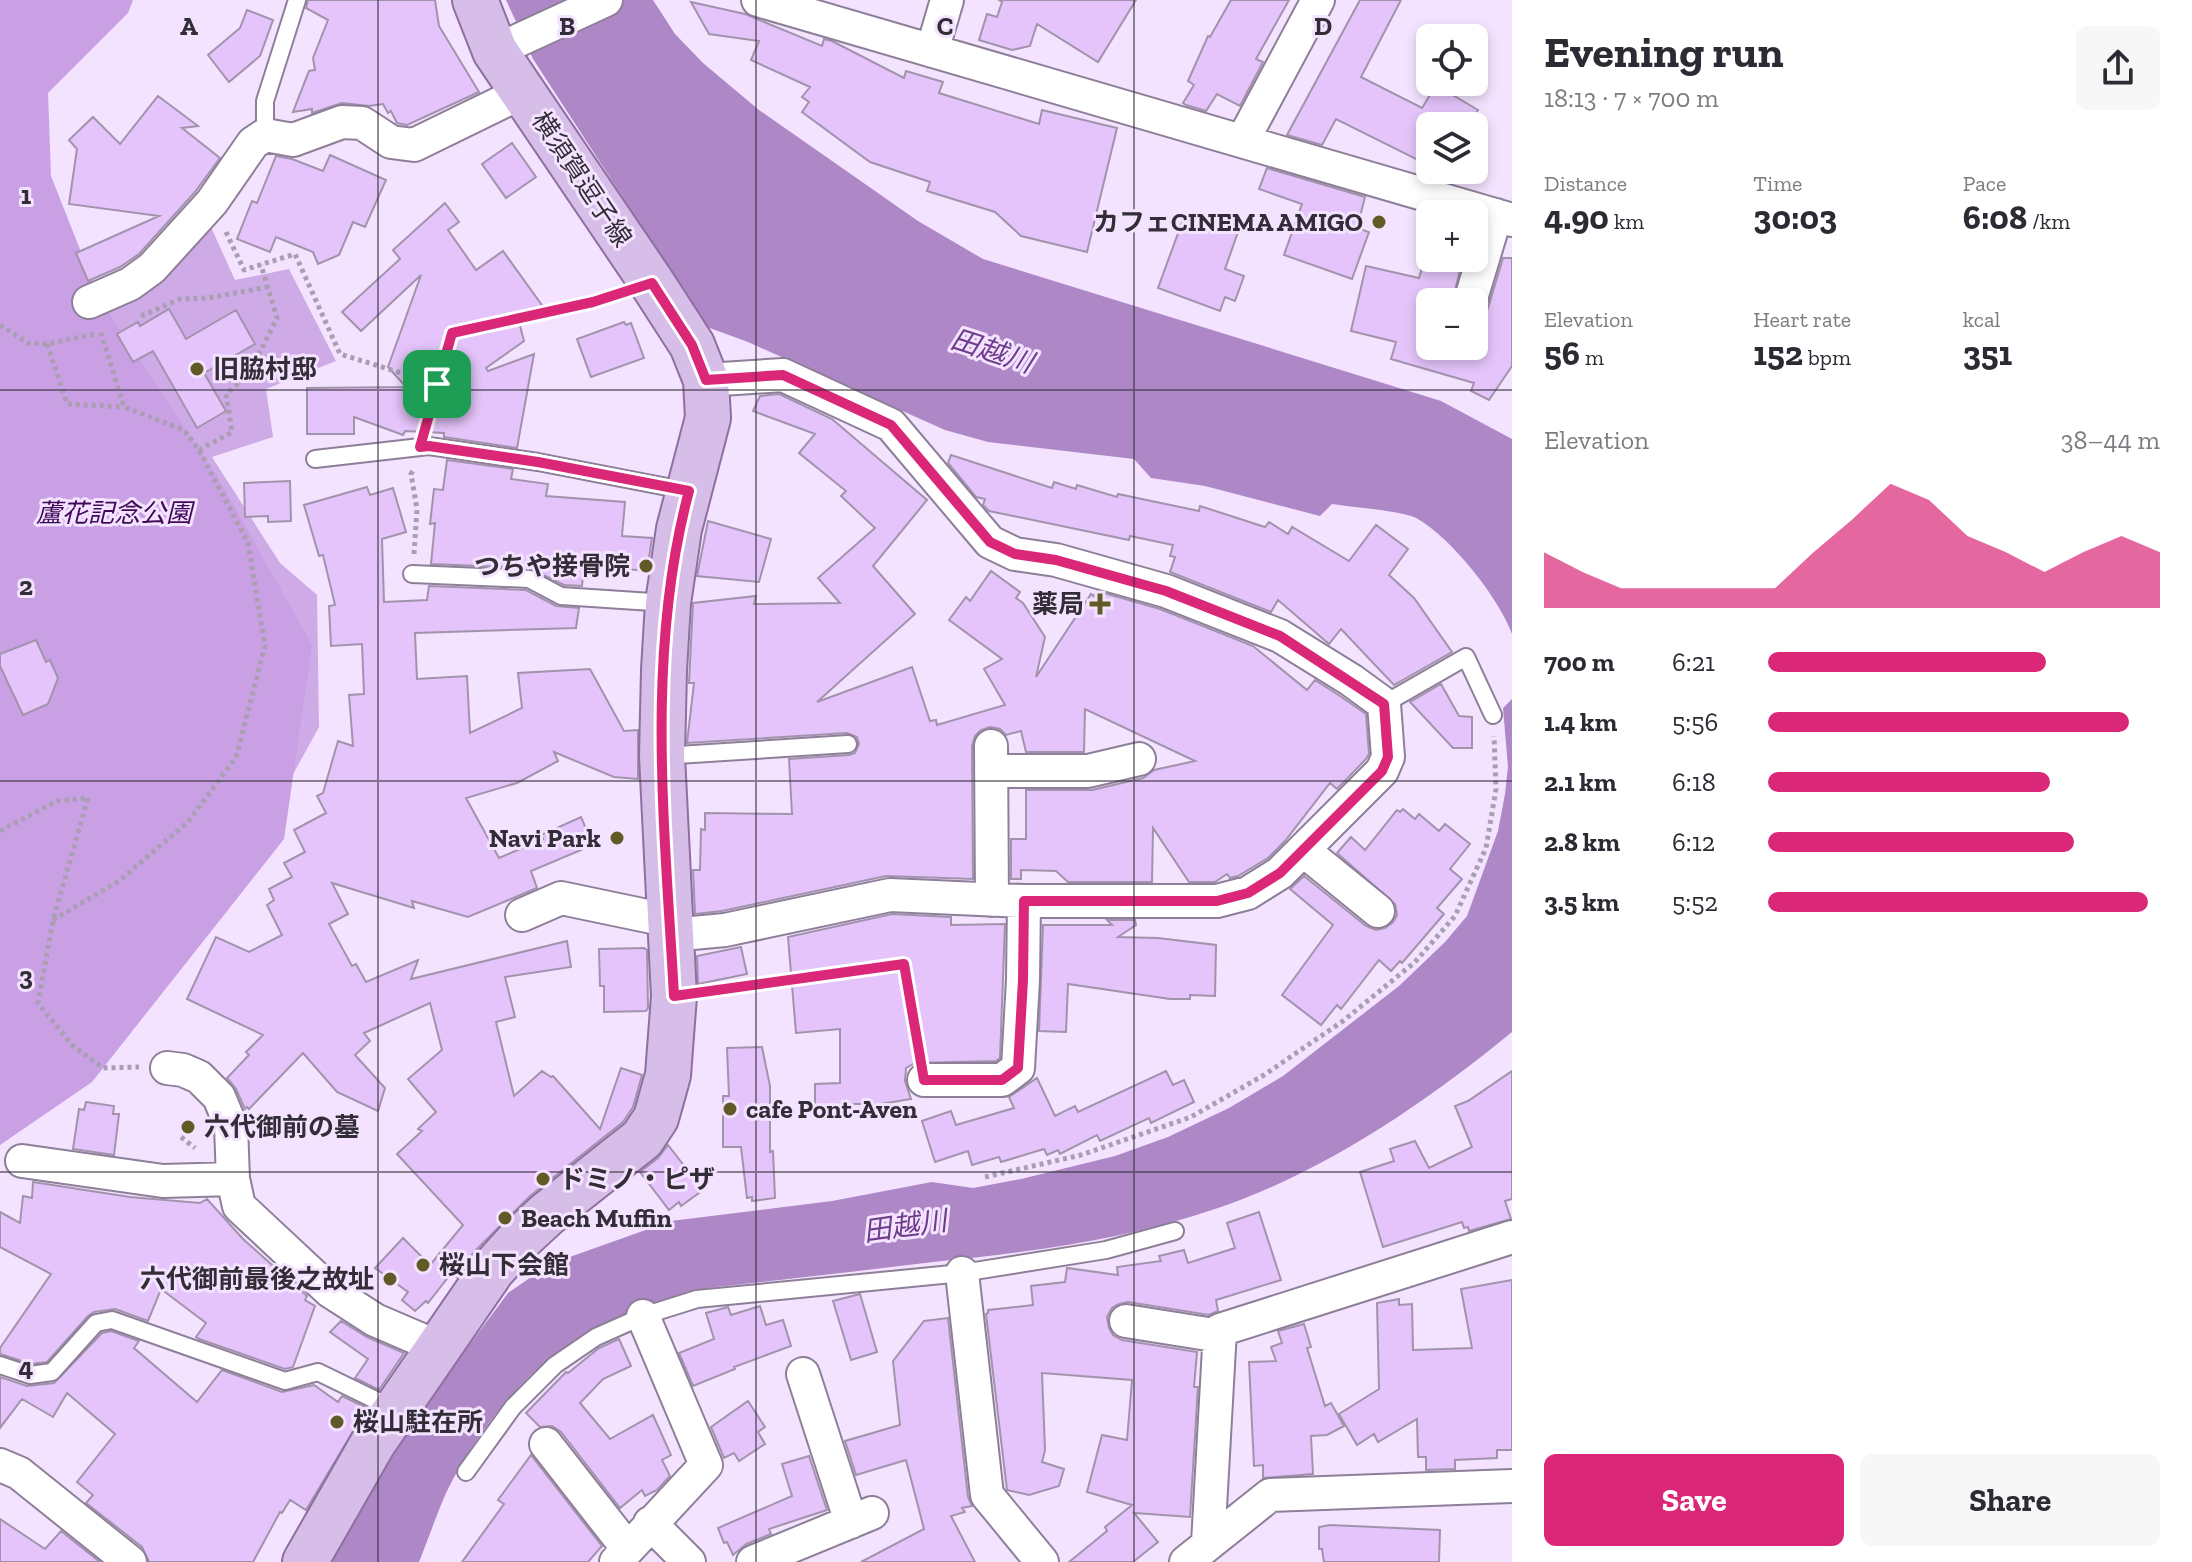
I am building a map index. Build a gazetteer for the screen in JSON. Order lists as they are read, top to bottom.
{
  "streets": {
    "main road": ["横須賀逗子線"]
  },
  "water": ["田越川"],
  "parks": ["蘆花記念公園"],
  "places": {
    "other": [
      "カフェCINEMA AMIGO",
      "旧脇村邸",
      "つちや接骨院",
      "Navi Park",
      "cafe Pont-Aven",
      "六代御前の墓",
      "ドミノ・ピザ",
      "Beach Muffin",
      "桜山下会館",
      "六代御前最後之故址",
      "桜山駐在所"
    ],
    "health": ["薬局"]
  },
  "page": {
    "heading": ["Evening run", "18:13 · 7 × 700 m"],
    "map_buttons": ["+", "−"],
    "stats": [
      ["Distance", "4.90 km"],
      ["Time", "30:03"],
      ["Pace", "6:08 /km"],
      ["Elevation", "56 m"],
      ["Heart rate", "152 bpm"],
      ["kcal", "351"]
    ],
    "chart": ["Elevation", "38–44 m"],
    "list": [
      {
        "name": "700 m",
        "note": "6:21"
      },
      {
        "name": "1.4 km",
        "note": "5:56"
      },
      {
        "name": "2.1 km",
        "note": "6:18"
      },
      {
        "name": "2.8 km",
        "note": "6:12"
      },
      {
        "name": "3.5 km",
        "note": "5:52"
      }
    ],
    "buttons": ["Save", "Share"]
  },
  "grid": {
    "columns": [
      "A",
      "B",
      "C",
      "D"
    ],
    "rows": [
      "1",
      "2",
      "3",
      "4"
    ]
  }
}
